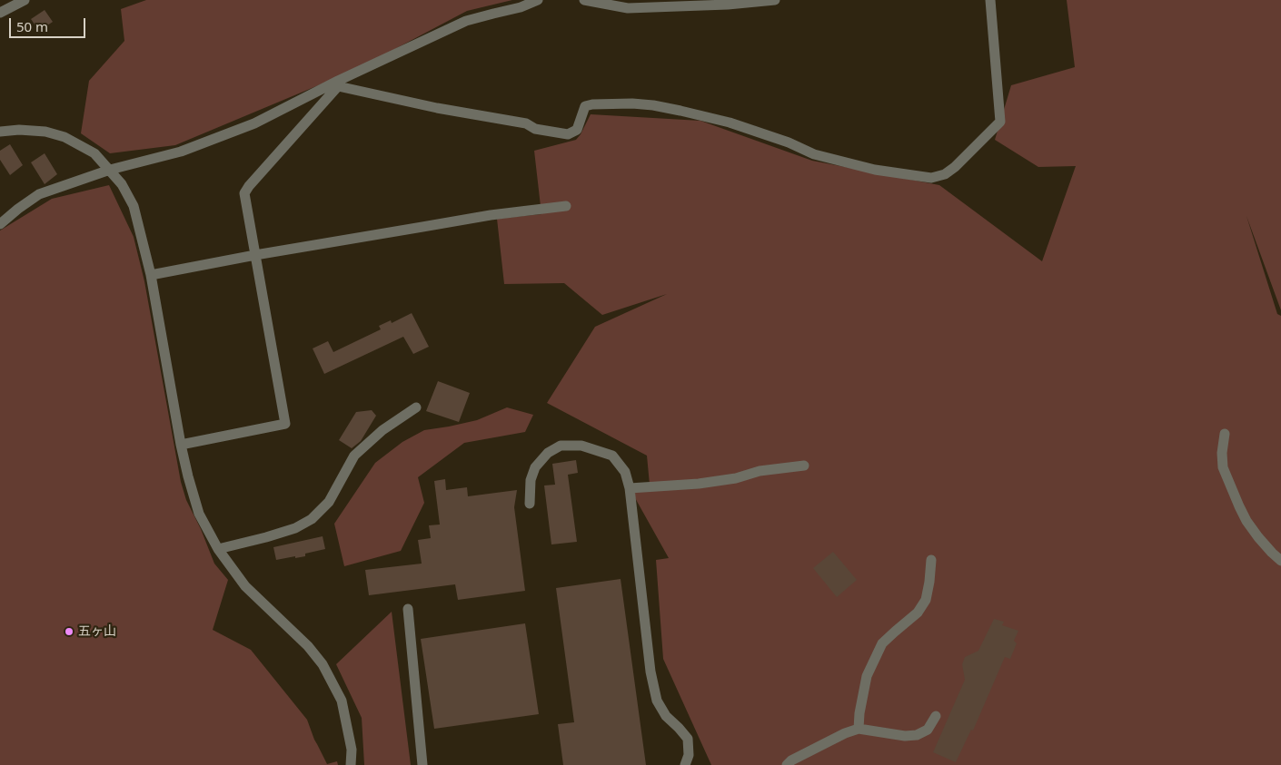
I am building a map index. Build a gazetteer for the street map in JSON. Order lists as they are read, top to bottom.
{
  "places": ["五ヶ山"],
  "scale_bar": "50 m"
}
